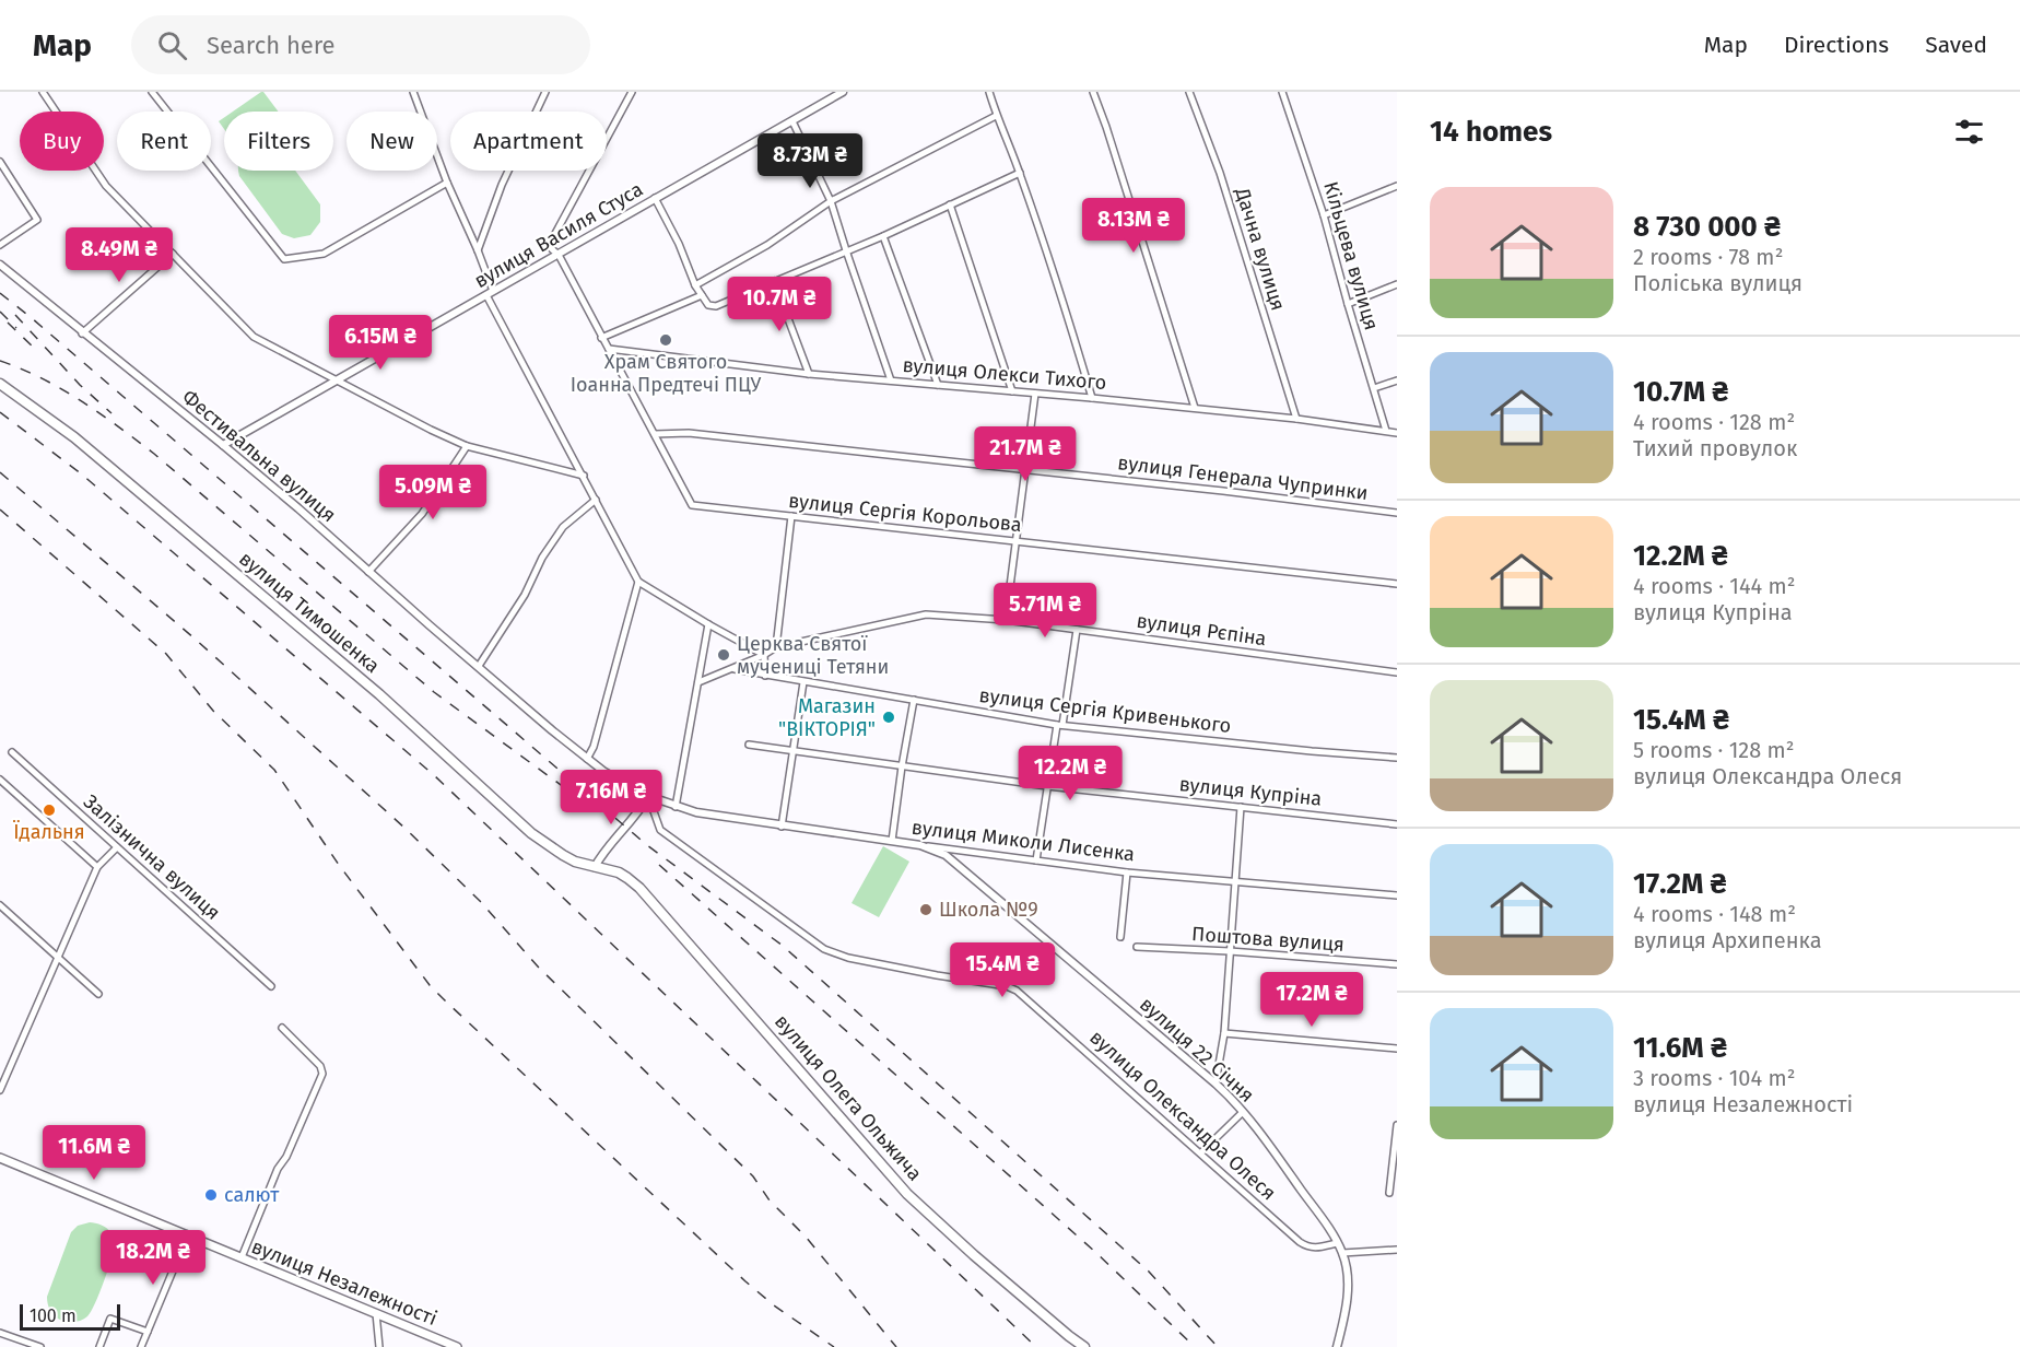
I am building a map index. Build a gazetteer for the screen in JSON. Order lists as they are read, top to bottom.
{
  "streets": {
    "highway": ["вулиця Тимошенка", "вулиця Олега Ольжича"],
    "main road": ["вулиця Незалежності"],
    "street": [
      "вулиця Василя Стуса",
      "Дачна вулиця",
      "Кільцева вулиця",
      "вулиця Олекси Тихого",
      "Фестивальна вулиця",
      "вулиця Генерала Чупринки",
      "вулиця Сергія Корольова",
      "вулиця Рєпіна",
      "вулиця Сергія Кривенького",
      "вулиця Купріна",
      "вулиця Миколи Лисенка",
      "Залізнична вулиця",
      "Поштова вулиця",
      "вулиця 22 Січня",
      "вулиця Олександра Олеся"
    ]
  },
  "crossings": [
    ["вулиця Василя Стуса", "Фестивальна вулиця"],
    ["вулиця Василя Стуса", "вулиця Сергія Корольова"],
    ["Дачна вулиця", "вулиця Олекси Тихого"],
    ["Кільцева вулиця", "вулиця Олекси Тихого"],
    ["вулиця Олекси Тихого", "вулиця Сергія Корольова"],
    ["Фестивальна вулиця", "вулиця Миколи Лисенка"],
    ["Фестивальна вулиця", "вулиця Олександра Олеся"],
    ["вулиця Генерала Чупринки", "вулиця Сергія Корольова"],
    ["вулиця Тимошенка", "вулиця Олега Ольжича"],
    ["вулиця Рєпіна", "вулиця Сергія Кривенького"],
    ["вулиця Миколи Лисенка", "вулиця 22 Січня"],
    ["вулиця Миколи Лисенка", "вулиця Олександра Олеся"],
    ["вулиця 22 Січня", "вулиця Олександра Олеся"]
  ],
  "places": [
    "Храм Святого Іоанна Предтечі ПЦУ",
    "Церква Святої мучениці Тетяни",
    "Магазин \"ВІКТОРІЯ\"",
    "Їдальня",
    "Школа №9",
    "салют"
  ],
  "scale_bar": "100 m",
  "page": {
    "header": "Map",
    "search": "Search here",
    "nav": ["Map", "Directions", "Saved"],
    "heading": "14 homes",
    "chip": [
      "Buy",
      "Rent",
      "Filters",
      "New",
      "Apartment"
    ],
    "price": [
      "8.73M ₴",
      "8.13M ₴",
      "8.49M ₴",
      "10.7M ₴",
      "6.15M ₴",
      "21.7M ₴",
      "5.09M ₴",
      "5.71M ₴",
      "12.2M ₴",
      "7.16M ₴",
      "15.4M ₴",
      "17.2M ₴",
      "11.6M ₴",
      "18.2M ₴"
    ],
    "list": [
      {
        "name": "8 730 000 ₴",
        "note": "2 rooms · 78 m² · Поліська вулиця"
      },
      {
        "name": "10.7M ₴",
        "note": "4 rooms · 128 m² · Тихий провулок"
      },
      {
        "name": "12.2M ₴",
        "note": "4 rooms · 144 m² · вулиця Купріна"
      },
      {
        "name": "15.4M ₴",
        "note": "5 rooms · 128 m² · вулиця Олександра Олеся"
      },
      {
        "name": "17.2M ₴",
        "note": "4 rooms · 148 m² · вулиця Архипенка"
      },
      {
        "name": "11.6M ₴",
        "note": "3 rooms · 104 m² · вулиця Незалежності"
      }
    ],
    "scale": "100 m"
  }
}
